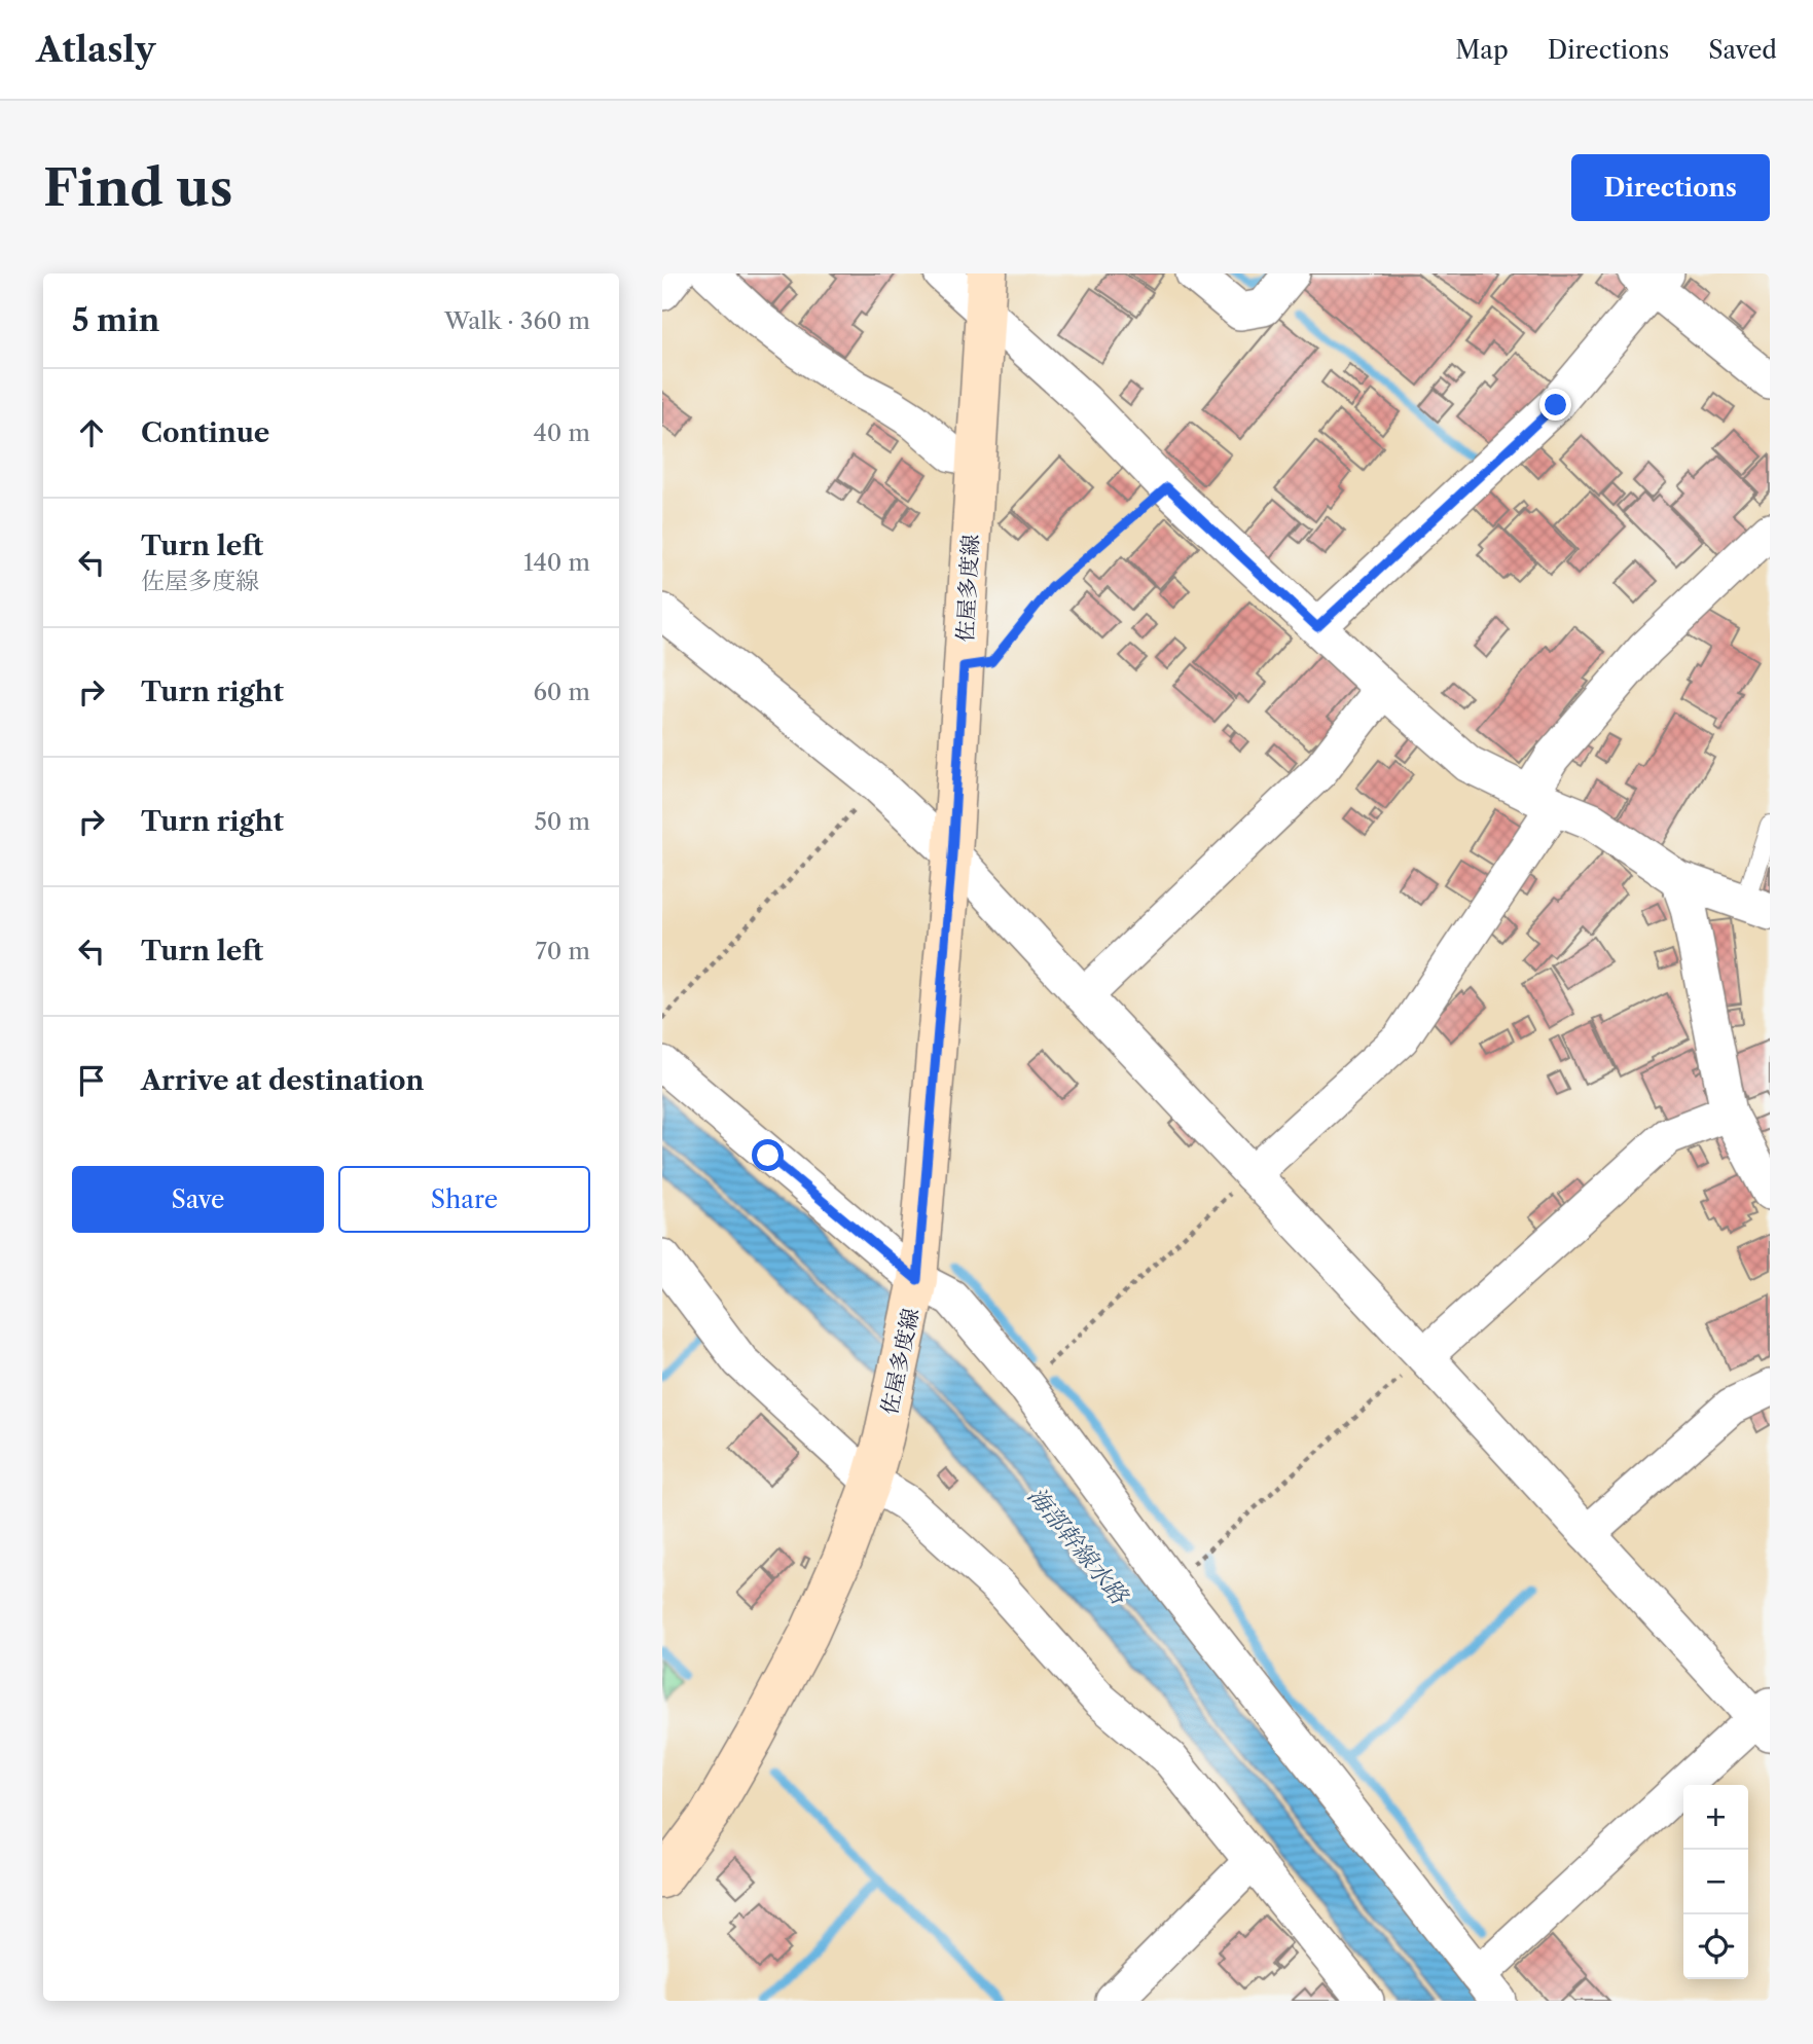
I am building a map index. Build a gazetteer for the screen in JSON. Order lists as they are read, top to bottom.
{
  "streets": {
    "main road": ["佐屋多度線"]
  },
  "water": ["海部幹線水路"],
  "page": {
    "header": "Atlasly",
    "nav": ["Map", "Directions", "Saved"],
    "buttons": [
      "Directions",
      ["Save", "Share"]
    ],
    "title": "Find us",
    "heading": ["5 min", "Walk · 360 m"],
    "list": [
      ["Continue", "40 m"],
      ["Turn left", "佐屋多度線", "140 m"],
      ["Turn right", "60 m"],
      ["Turn right", "50 m"],
      ["Turn left", "70 m"],
      "Arrive at destination"
    ],
    "map_buttons": ["+", "−"]
  }
}
